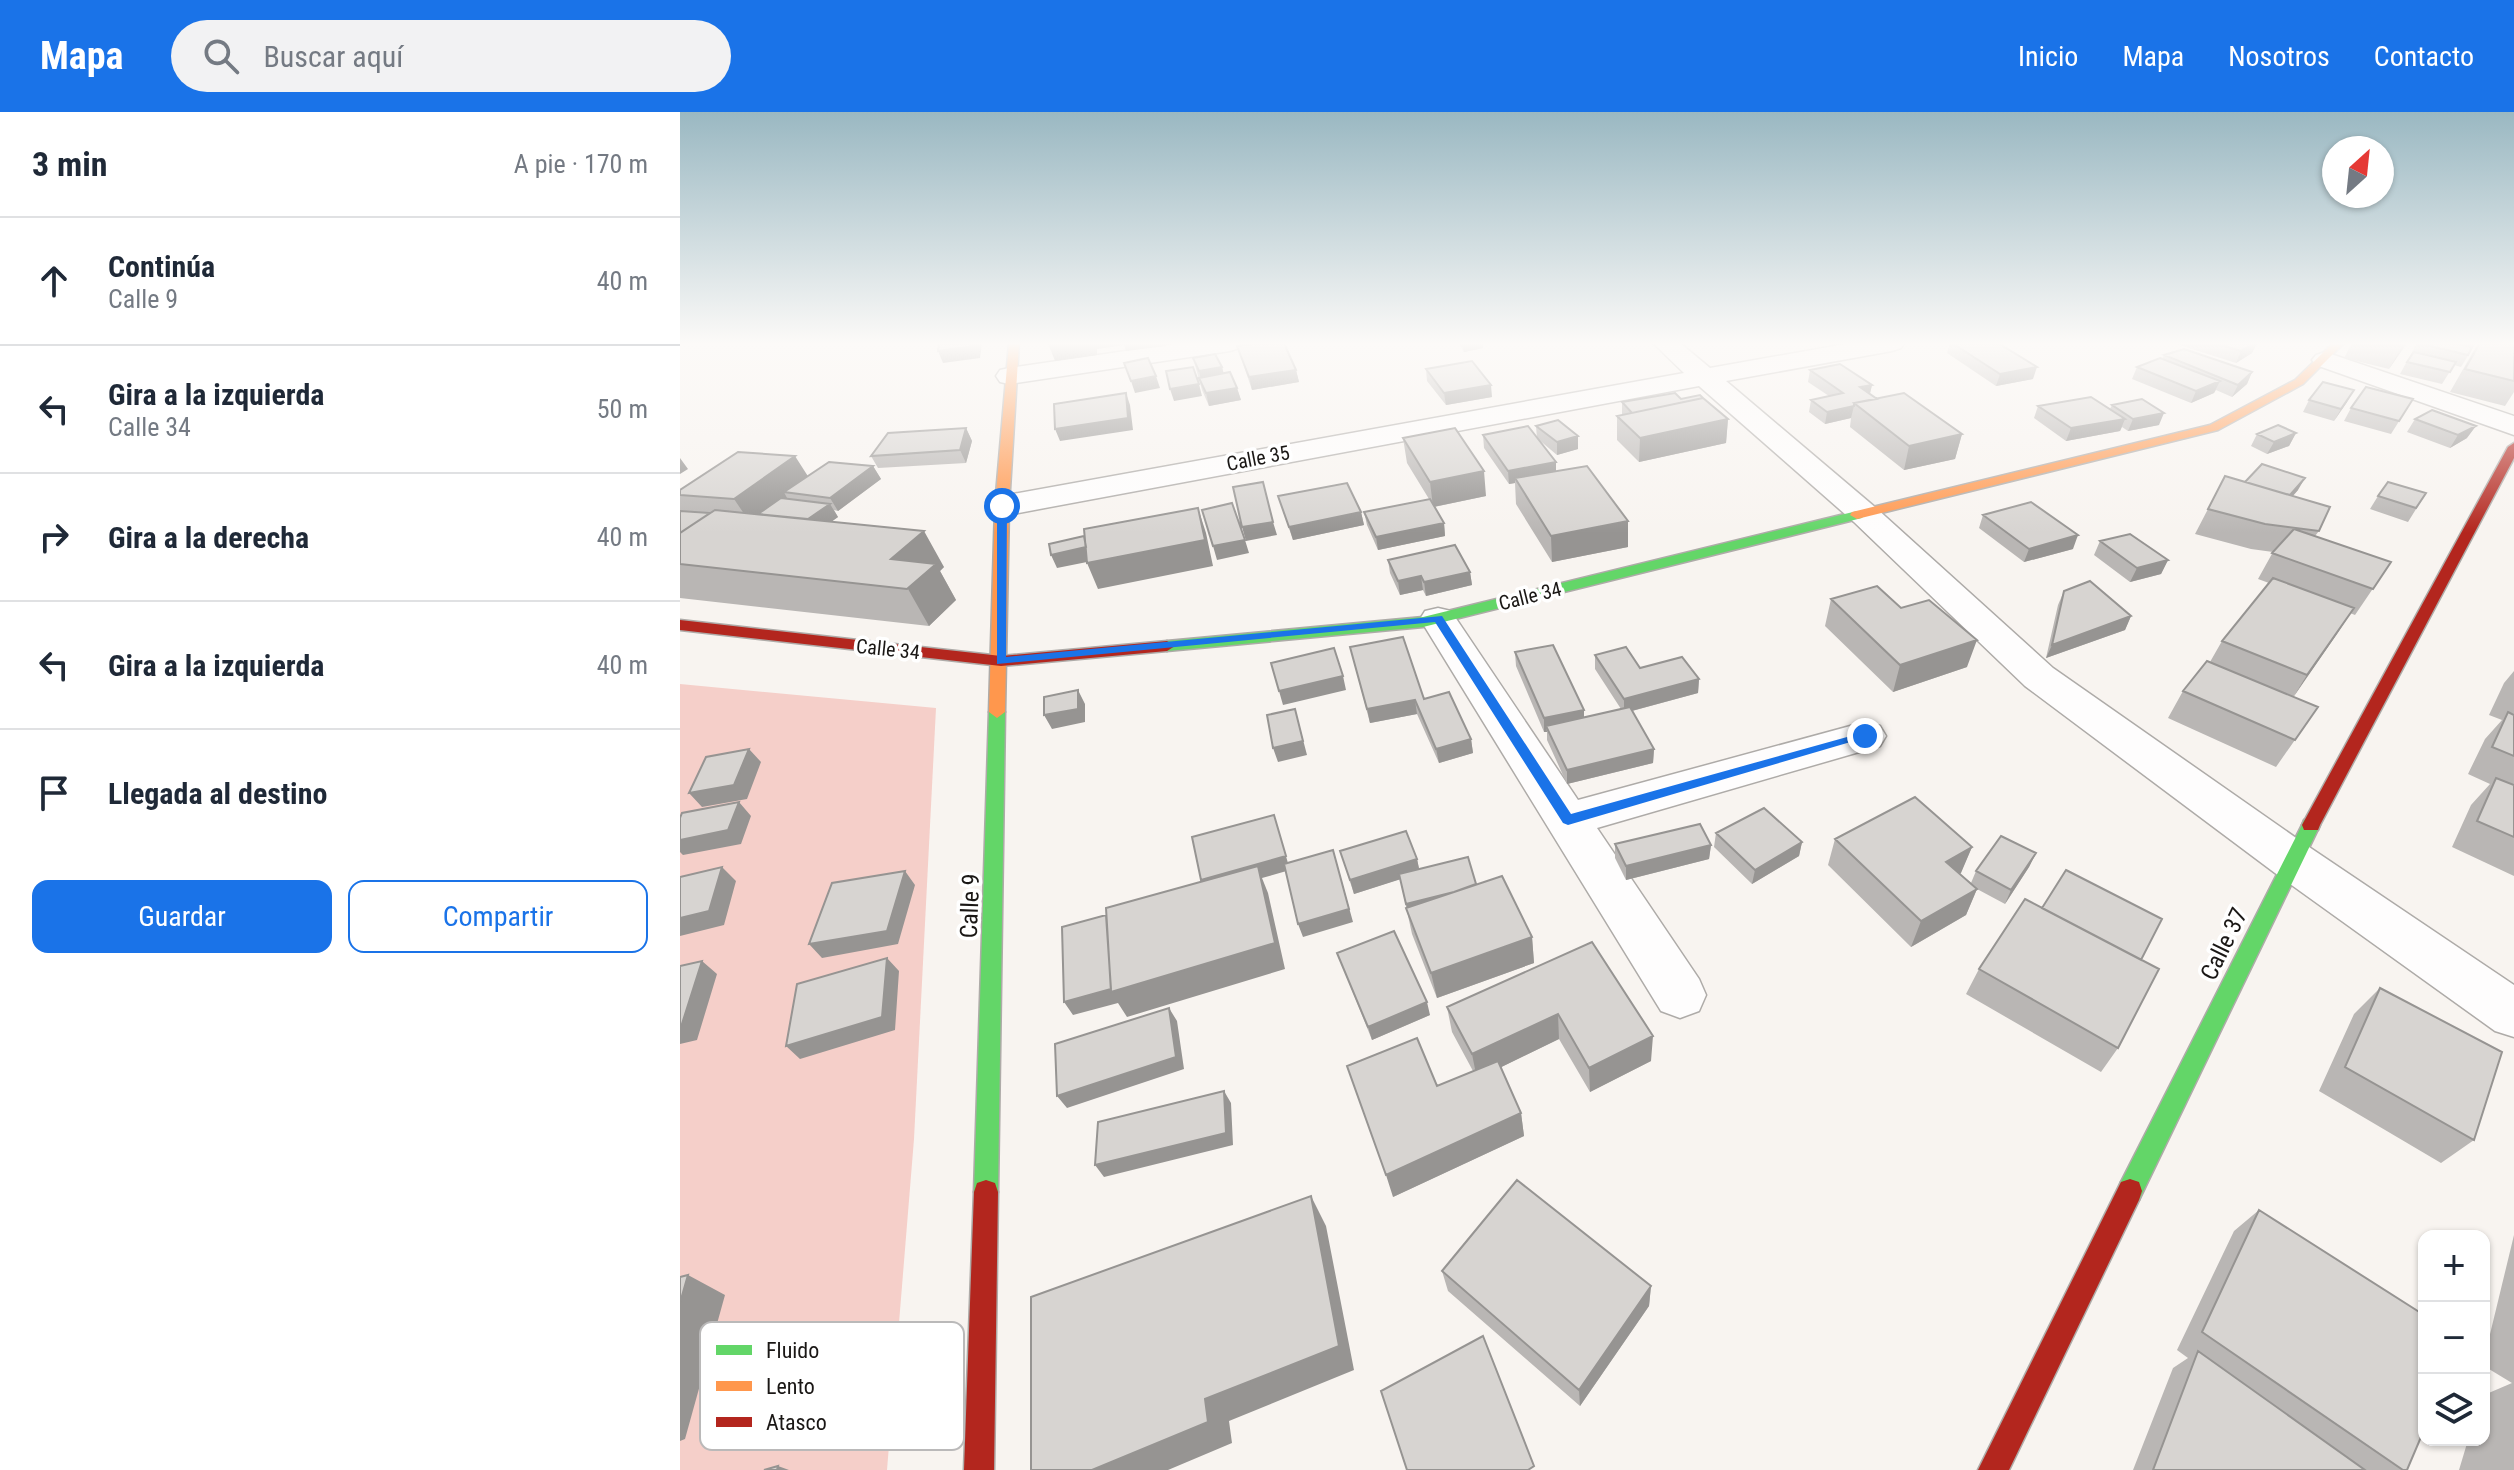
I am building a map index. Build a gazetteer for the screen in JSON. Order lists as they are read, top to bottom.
{
  "streets": {
    "street": [
      "Calle 35",
      "Calle 34",
      "Calle 9",
      "Calle 37"
    ]
  },
  "crossings": [
    ["Calle 35", "Calle 9"],
    ["Calle 34", "Calle 9"]
  ],
  "legend": ["Fluido", "Lento", "Atasco"],
  "north": "top right",
  "page": {
    "header": "Mapa",
    "search": "Buscar aquí",
    "nav": [
      "Inicio",
      "Mapa",
      "Nosotros",
      "Contacto"
    ],
    "heading": ["3 min", "A pie · 170 m"],
    "list": [
      ["Continúa", "Calle 9", "40 m"],
      ["Gira a la izquierda", "Calle 34", "50 m"],
      ["Gira a la derecha", "40 m"],
      ["Gira a la izquierda", "40 m"],
      "Llegada al destino"
    ],
    "buttons": ["Guardar", "Compartir"],
    "map_buttons": ["+", "−"]
  }
}
